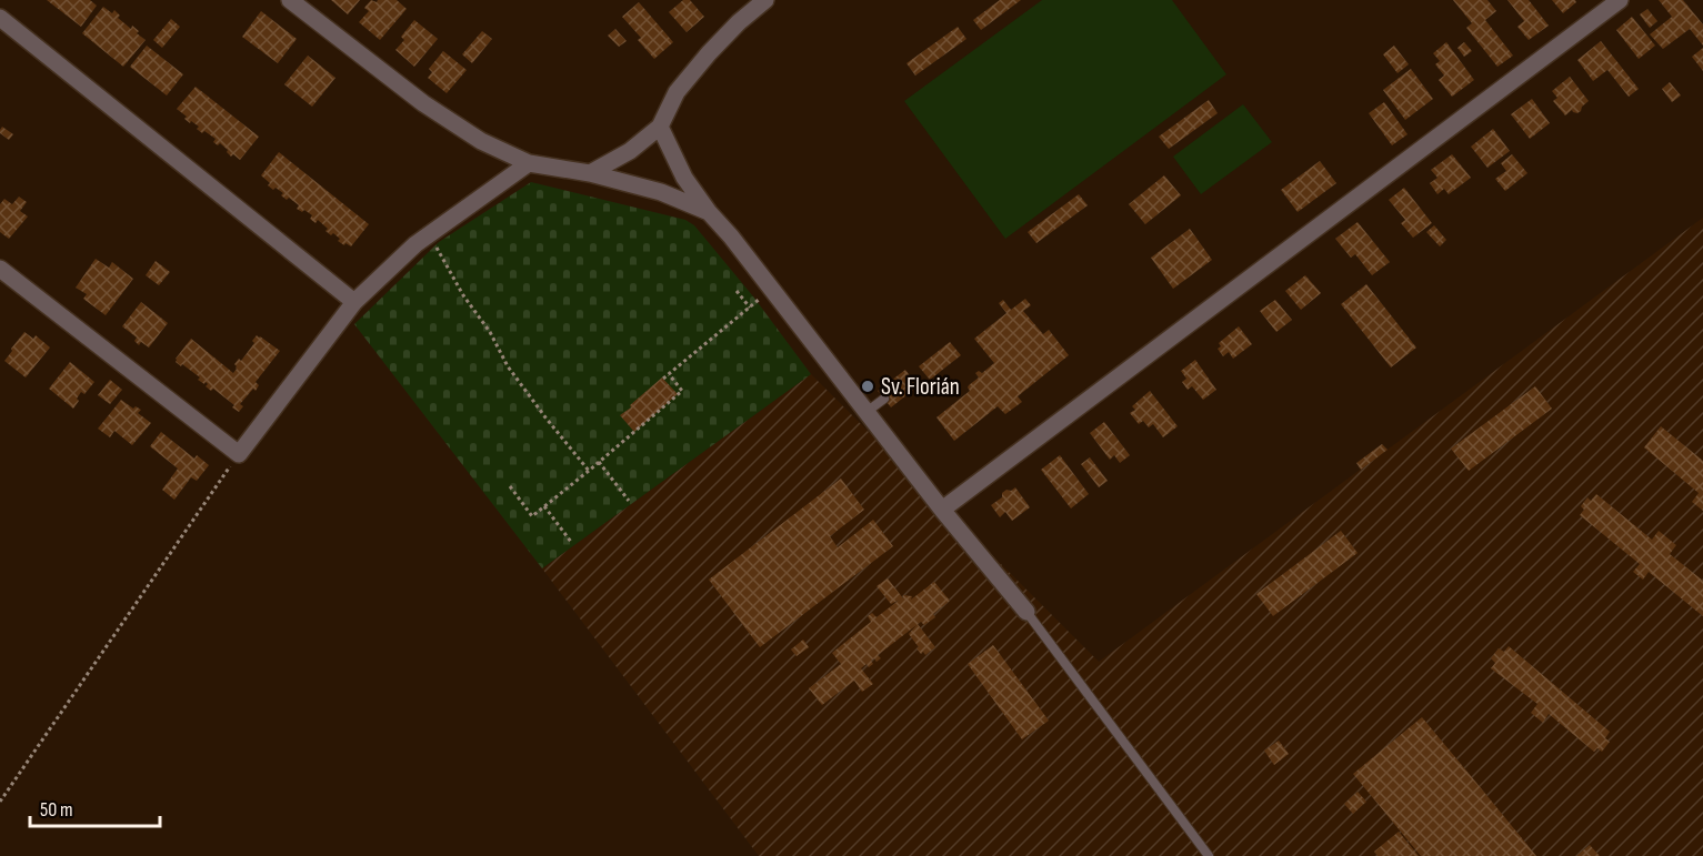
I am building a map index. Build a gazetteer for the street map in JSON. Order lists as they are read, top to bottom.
{
  "places": ["Sv. Florián"],
  "scale_bar": "50 m"
}
